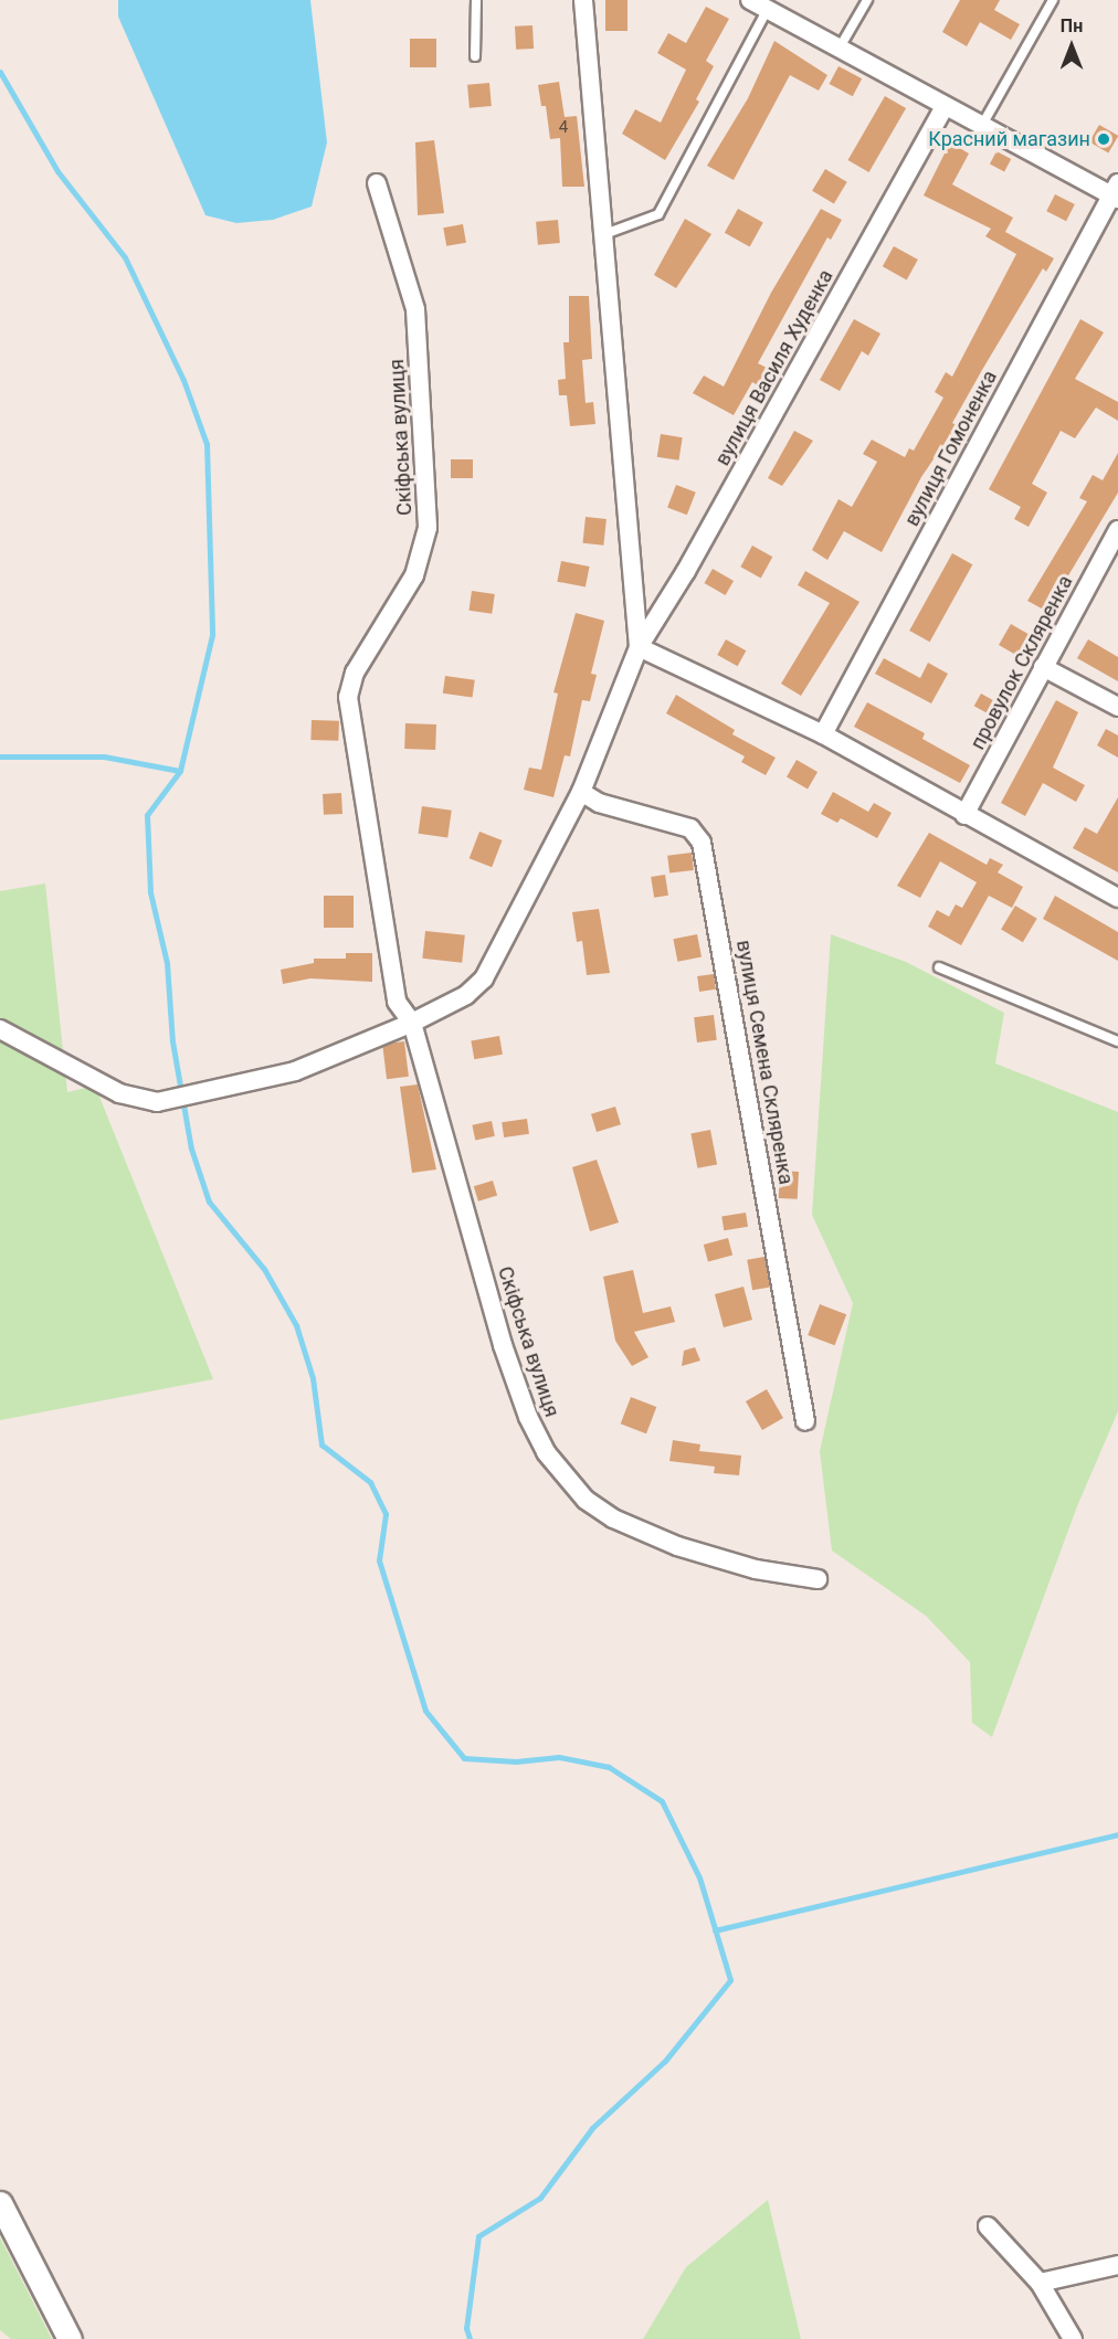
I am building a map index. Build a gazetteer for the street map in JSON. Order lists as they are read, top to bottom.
{
  "streets": {
    "street": [
      "вулиця Василя Худенка",
      "Скіфська вулиця",
      "вулиця Гомоненка",
      "провулок Скляренка",
      "вулиця Семена Скляренка"
    ]
  },
  "places": ["Красний магазин"],
  "house_numbers": ["4"],
  "north": "top"
}
